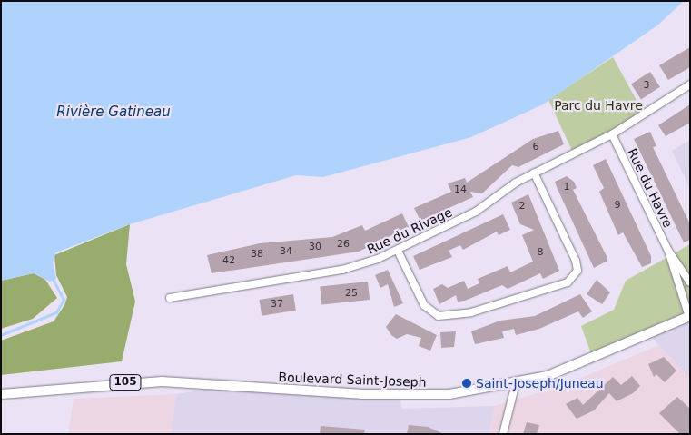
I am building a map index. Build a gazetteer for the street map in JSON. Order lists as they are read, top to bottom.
{
  "streets": {
    "main road": ["Boulevard Saint-Joseph", "105"],
    "street": ["Rue du Havre", "Rue du Rivage"]
  },
  "crossings": [
    ["Rue du Havre", "Rue du Rivage"],
    ["Rue du Havre", "Boulevard Saint-Joseph"]
  ],
  "water": ["Rivière Gatineau"],
  "parks": ["Parc du Havre"],
  "places": ["Saint-Joseph/Juneau"],
  "house_numbers": [
    "3",
    "6",
    "1",
    "14",
    "9",
    "2",
    "26",
    "30",
    "34",
    "8",
    "38",
    "42",
    "25",
    "37"
  ]
}
